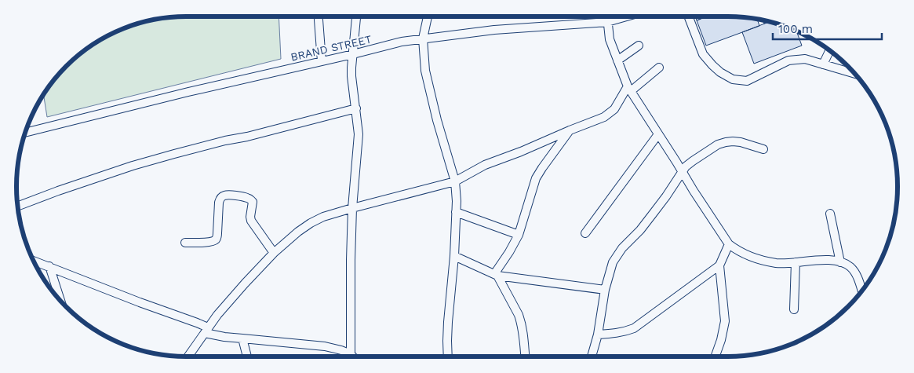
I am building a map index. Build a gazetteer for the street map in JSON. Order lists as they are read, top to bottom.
{
  "streets": {
    "street": ["BRAND STREET"]
  },
  "scale_bar": "100 m"
}
